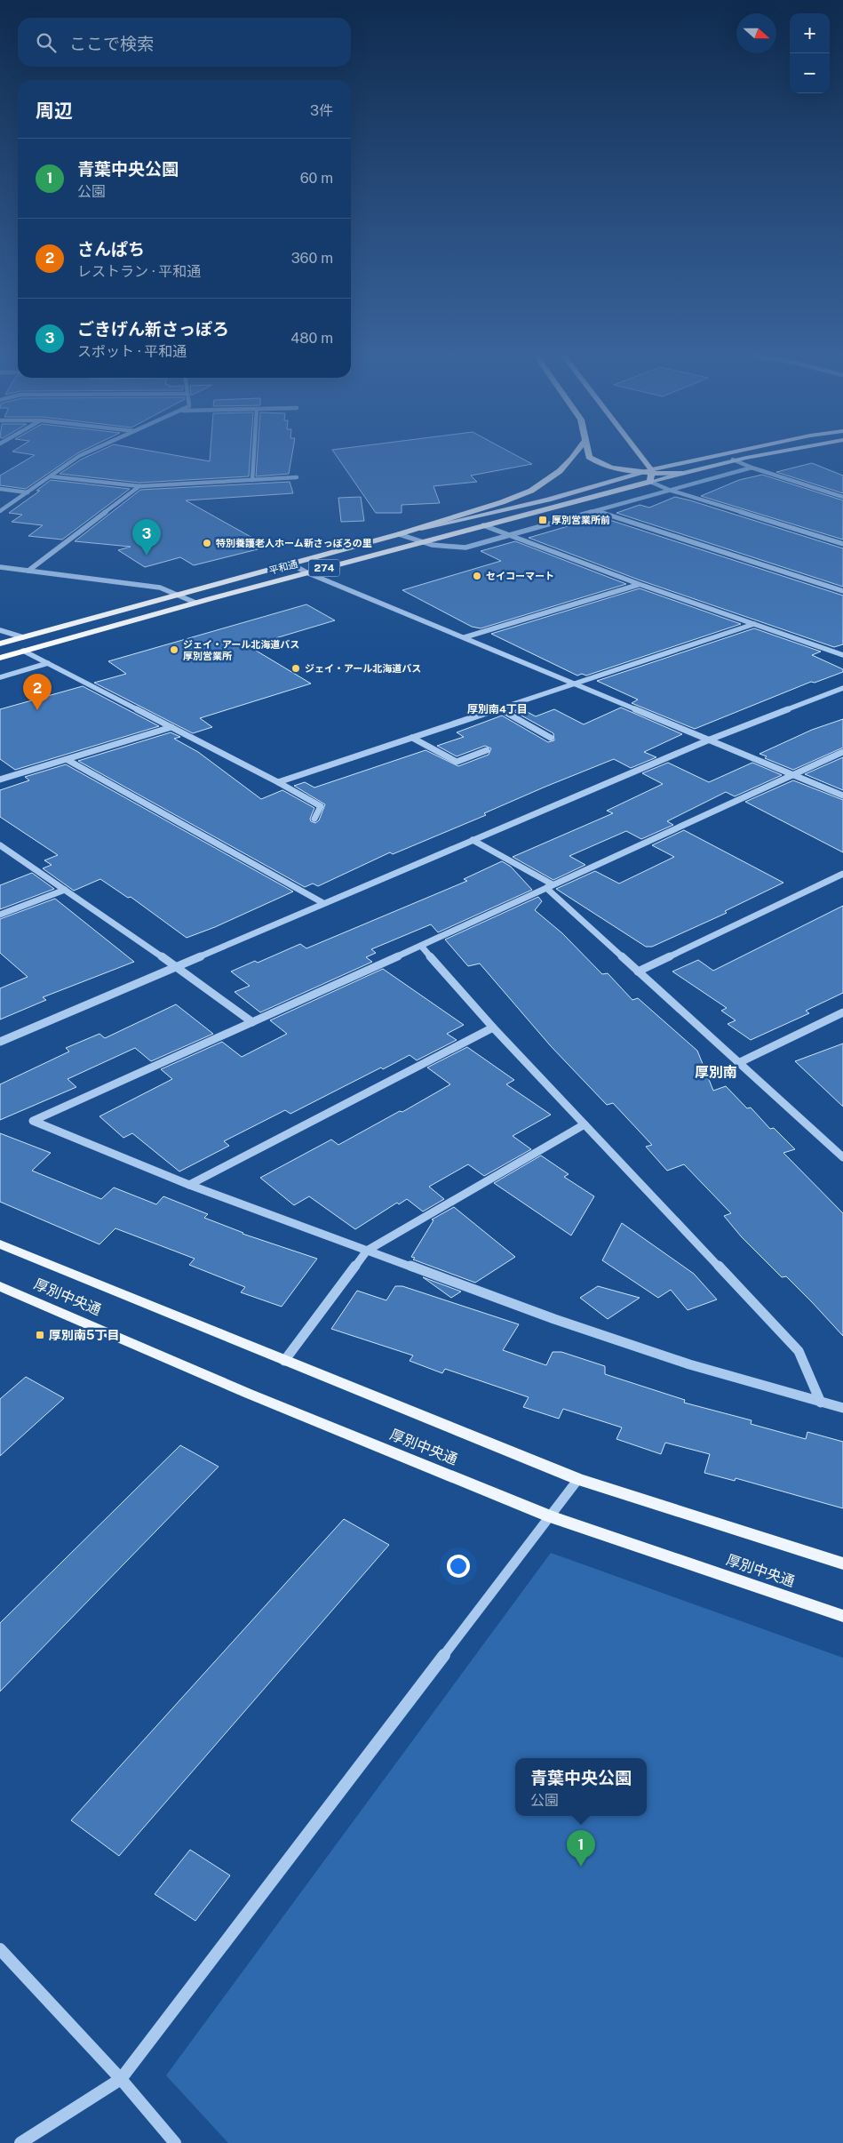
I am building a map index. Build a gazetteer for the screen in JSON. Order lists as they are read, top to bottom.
{
  "streets": {
    "highway": ["平和通", "274"],
    "main road": ["厚別中央通"]
  },
  "crossings": [
    ["平和通", "274"]
  ],
  "districts": ["厚別南4丁目", "厚別南"],
  "places": {
    "transit": ["厚別営業所前", "厚別南5丁目"],
    "other": [
      "特別養護老人ホーム新さっぽろの里",
      "セイコーマート",
      "ジェイ・アール北海道バス 厚別営業所",
      "ジェイ・アール北海道バス"
    ]
  },
  "north": "right",
  "page": {
    "map_buttons": ["+", "−"],
    "search": "ここで検索",
    "heading": ["周辺", "3件"],
    "list": [
      {
        "mark": "1",
        "name": "青葉中央公園",
        "note": "公園",
        "value": "60 m"
      },
      {
        "mark": "2",
        "name": "さんぱち",
        "note": "レストラン · 平和通",
        "value": "360 m"
      },
      {
        "mark": "3",
        "name": "ごきげん新さっぽろ",
        "note": "スポット · 平和通",
        "value": "480 m"
      }
    ],
    "pins": ["3", "2", "1"],
    "popup": ["青葉中央公園", "公園"]
  }
}
